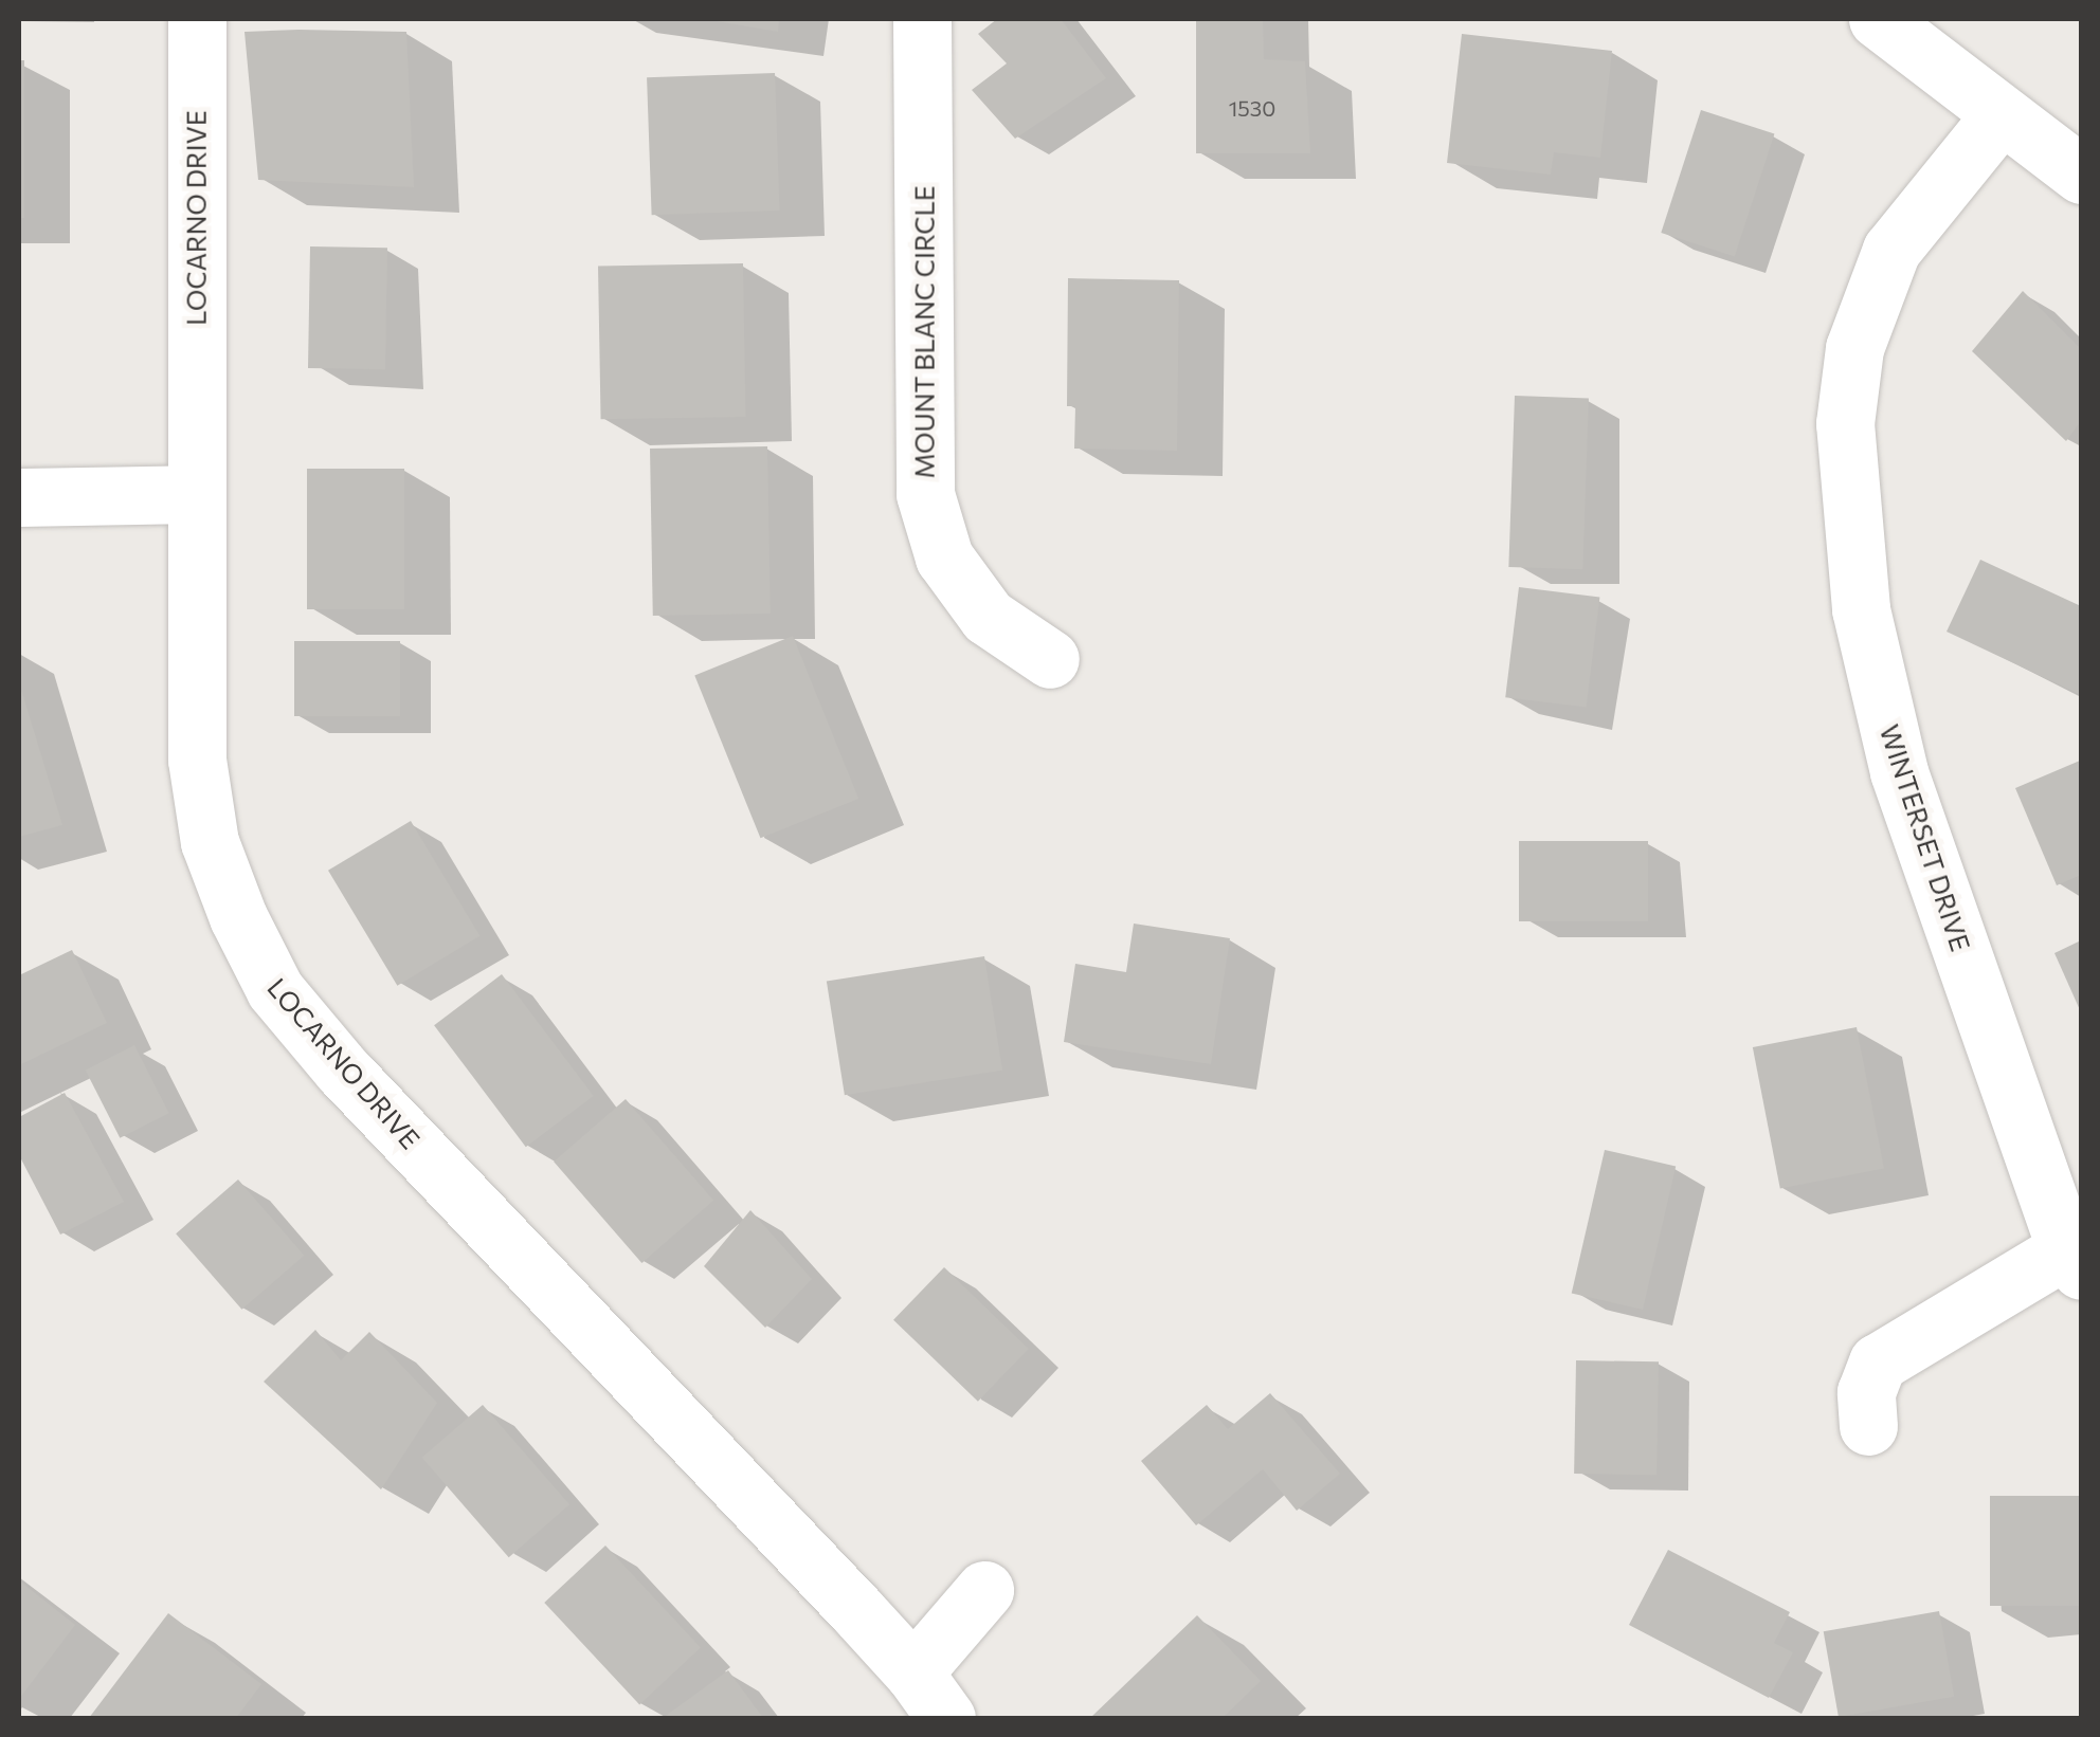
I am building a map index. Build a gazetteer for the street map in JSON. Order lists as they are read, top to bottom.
{
  "streets": {
    "street": ["LOCARNO DRIVE", "MOUNT BLANC CIRCLE", "WINTERSET DRIVE"]
  },
  "house_numbers": ["1530"]
}
